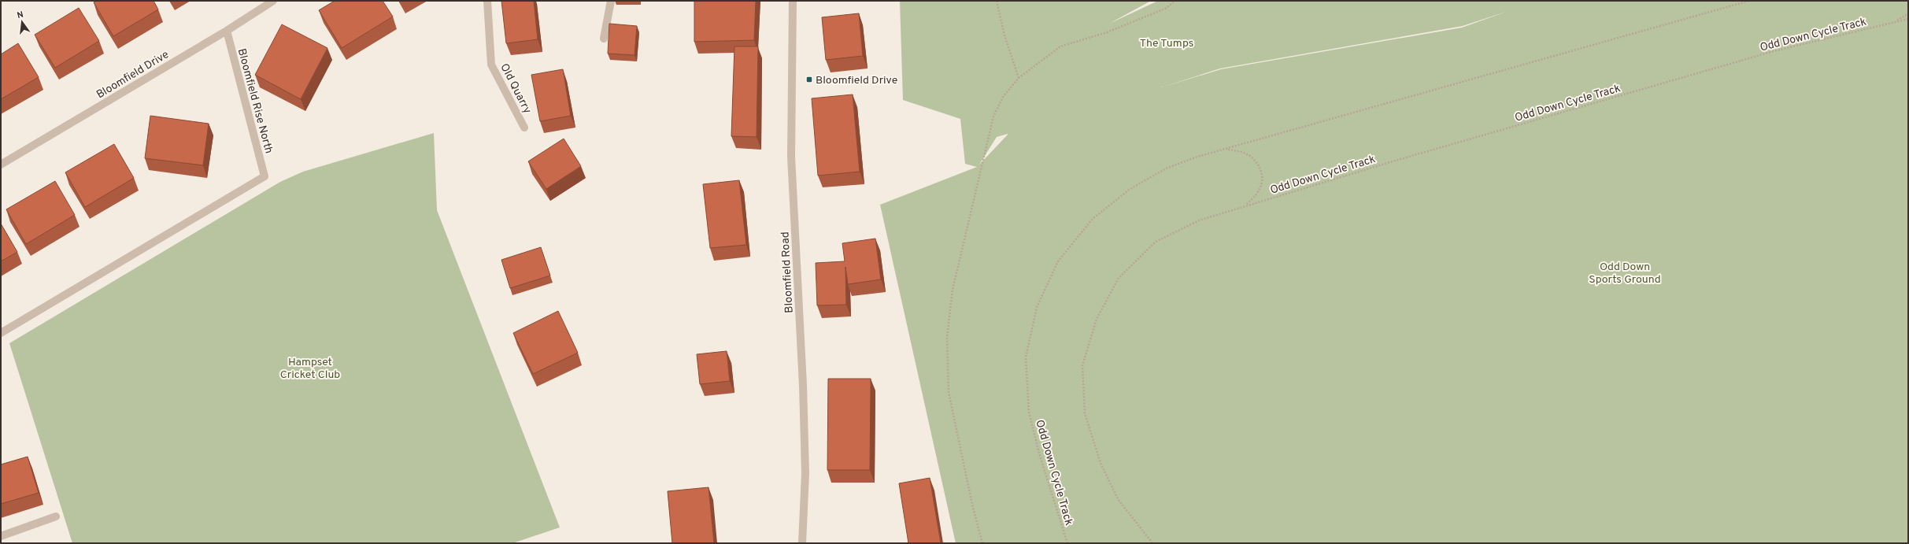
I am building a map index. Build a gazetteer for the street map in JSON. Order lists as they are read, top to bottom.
{
  "streets": {
    "street": [
      "Bloomfield Drive",
      "Old Quarry",
      "Bloomfield Rise North",
      "Bloomfield Road"
    ],
    "path": ["Odd Down Cycle Track"]
  },
  "crossings": [
    ["Bloomfield Drive", "Bloomfield Rise North"]
  ],
  "parks": ["The Tumps", "Odd Down Sports Ground", "Hampset Cricket Club"],
  "places": {
    "transit": ["Bloomfield Drive"]
  },
  "north": "top"
}
